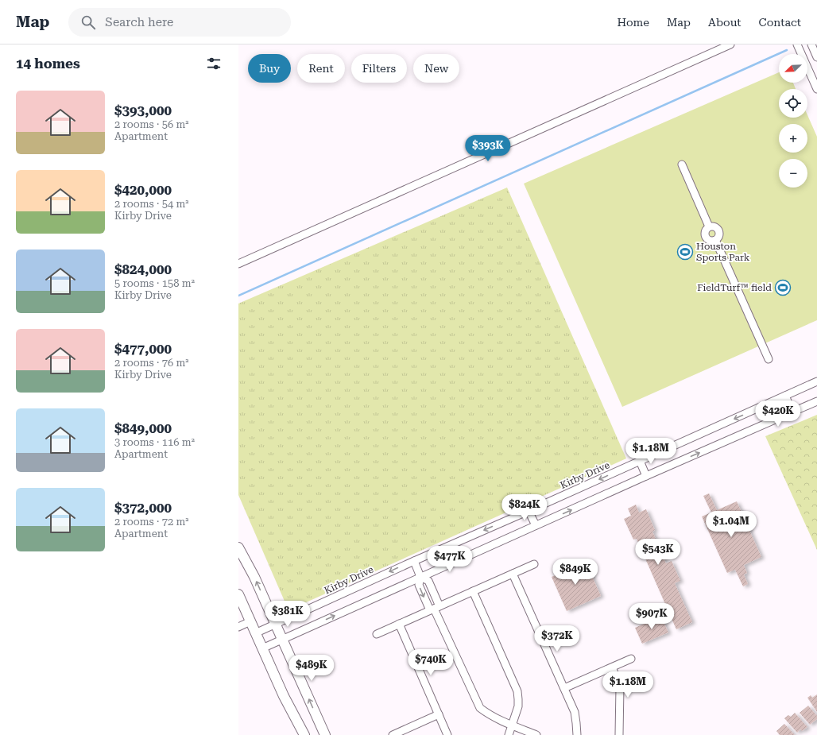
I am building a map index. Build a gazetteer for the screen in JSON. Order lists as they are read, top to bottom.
{
  "streets": {
    "street": ["Kirby Drive"]
  },
  "places": {
    "sports": ["Houston Sports Park", "FieldTurf™ field"]
  },
  "north": "bottom left",
  "page": {
    "header": "Map",
    "search": "Search here",
    "nav": [
      "Home",
      "Map",
      "About",
      "Contact"
    ],
    "heading": "14 homes",
    "map_buttons": ["+", "−"],
    "chip": [
      "Buy",
      "Rent",
      "Filters",
      "New"
    ],
    "list": [
      {
        "name": "$393,000",
        "note": "2 rooms · 56 m² · Apartment"
      },
      {
        "name": "$420,000",
        "note": "2 rooms · 54 m² · Kirby Drive"
      },
      {
        "name": "$824,000",
        "note": "5 rooms · 158 m² · Kirby Drive"
      },
      {
        "name": "$477,000",
        "note": "2 rooms · 76 m² · Kirby Drive"
      },
      {
        "name": "$849,000",
        "note": "3 rooms · 116 m² · Apartment"
      },
      {
        "name": "$372,000",
        "note": "2 rooms · 72 m² · Apartment"
      }
    ],
    "price": [
      "$393K",
      "$420K",
      "$1.18M",
      "$824K",
      "$1.04M",
      "$543K",
      "$477K",
      "$849K",
      "$381K",
      "$907K",
      "$372K",
      "$740K",
      "$489K",
      "$1.18M"
    ]
  }
}
